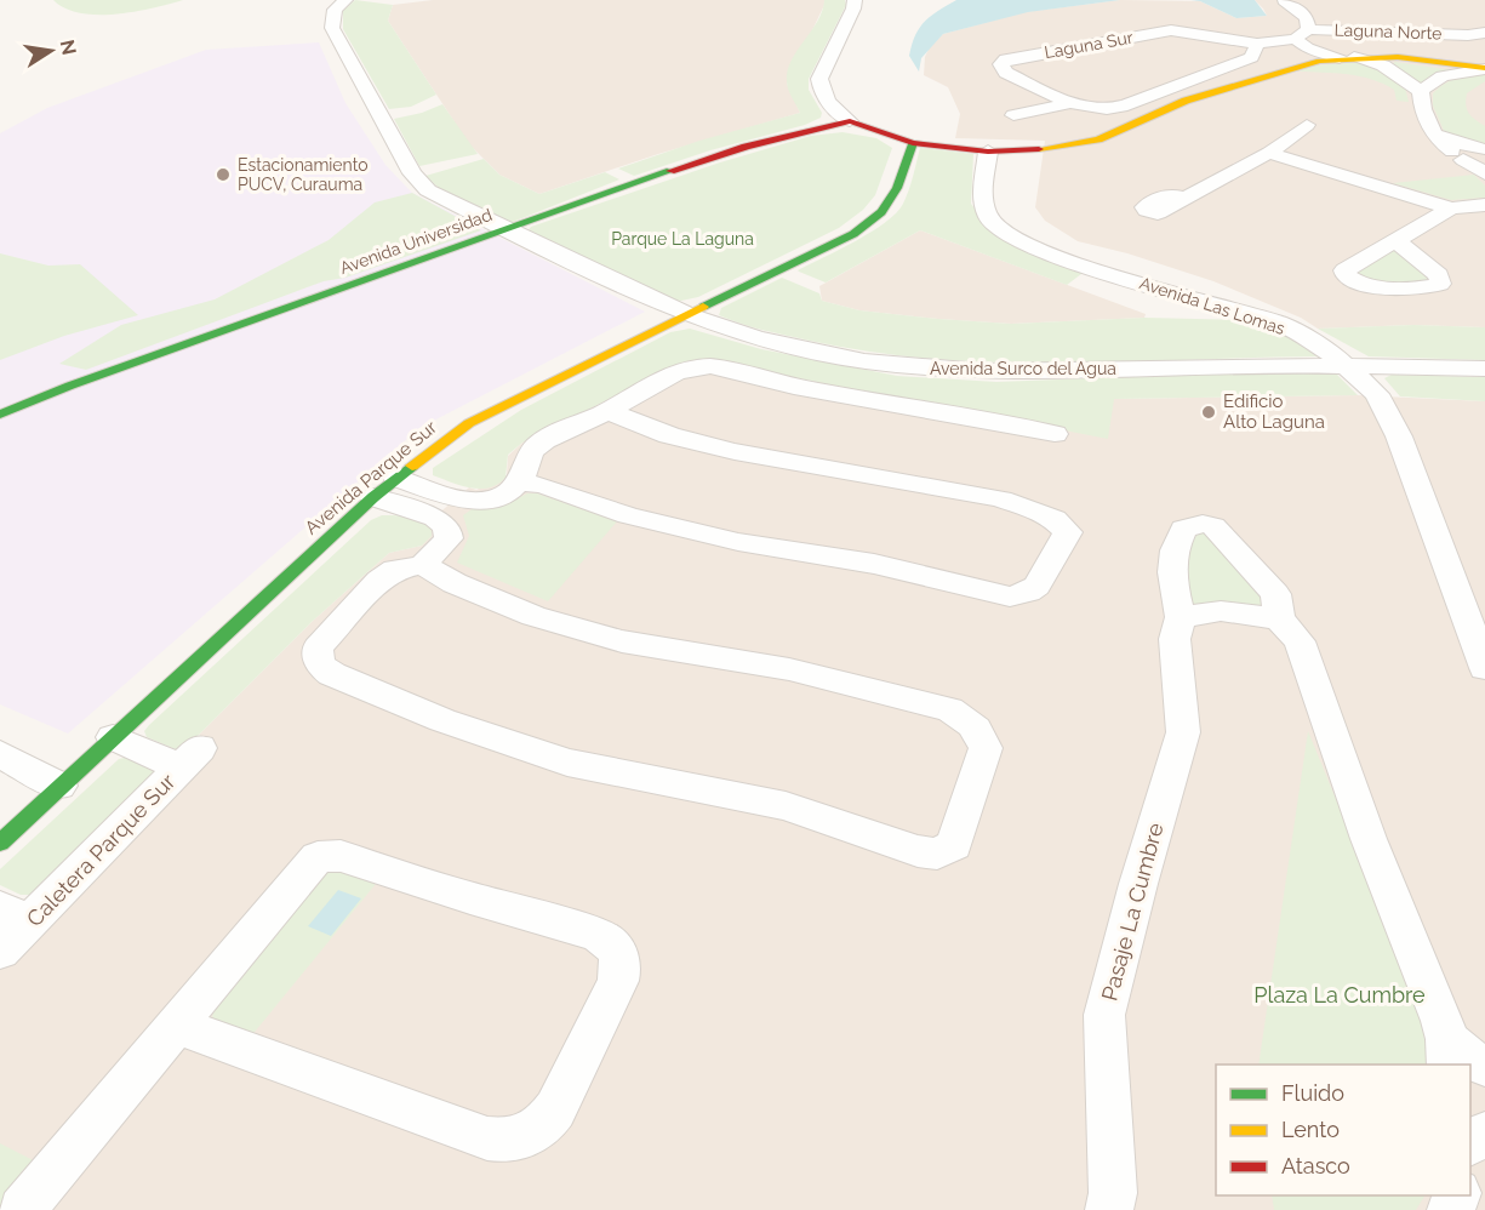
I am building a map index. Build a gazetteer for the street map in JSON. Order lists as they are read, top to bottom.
{
  "streets": {
    "street": [
      "Laguna Norte",
      "Laguna Sur",
      "Avenida Universidad",
      "Avenida Las Lomas",
      "Avenida Surco del Agua",
      "Avenida Parque Sur",
      "Caletera Parque Sur",
      "Pasaje La Cumbre"
    ]
  },
  "crossings": [
    ["Laguna Norte", "Laguna Sur"],
    ["Avenida Universidad", "Avenida Surco del Agua"],
    ["Avenida Las Lomas", "Avenida Surco del Agua"],
    ["Avenida Surco del Agua", "Avenida Parque Sur"],
    ["Avenida Parque Sur", "Caletera Parque Sur"]
  ],
  "parks": ["Parque La Laguna", "Plaza La Cumbre"],
  "places": ["Estacionamiento PUCV, Curauma", "Edificio Alto Laguna"],
  "legend": ["Fluido", "Lento", "Atasco"],
  "north": "right"
}
